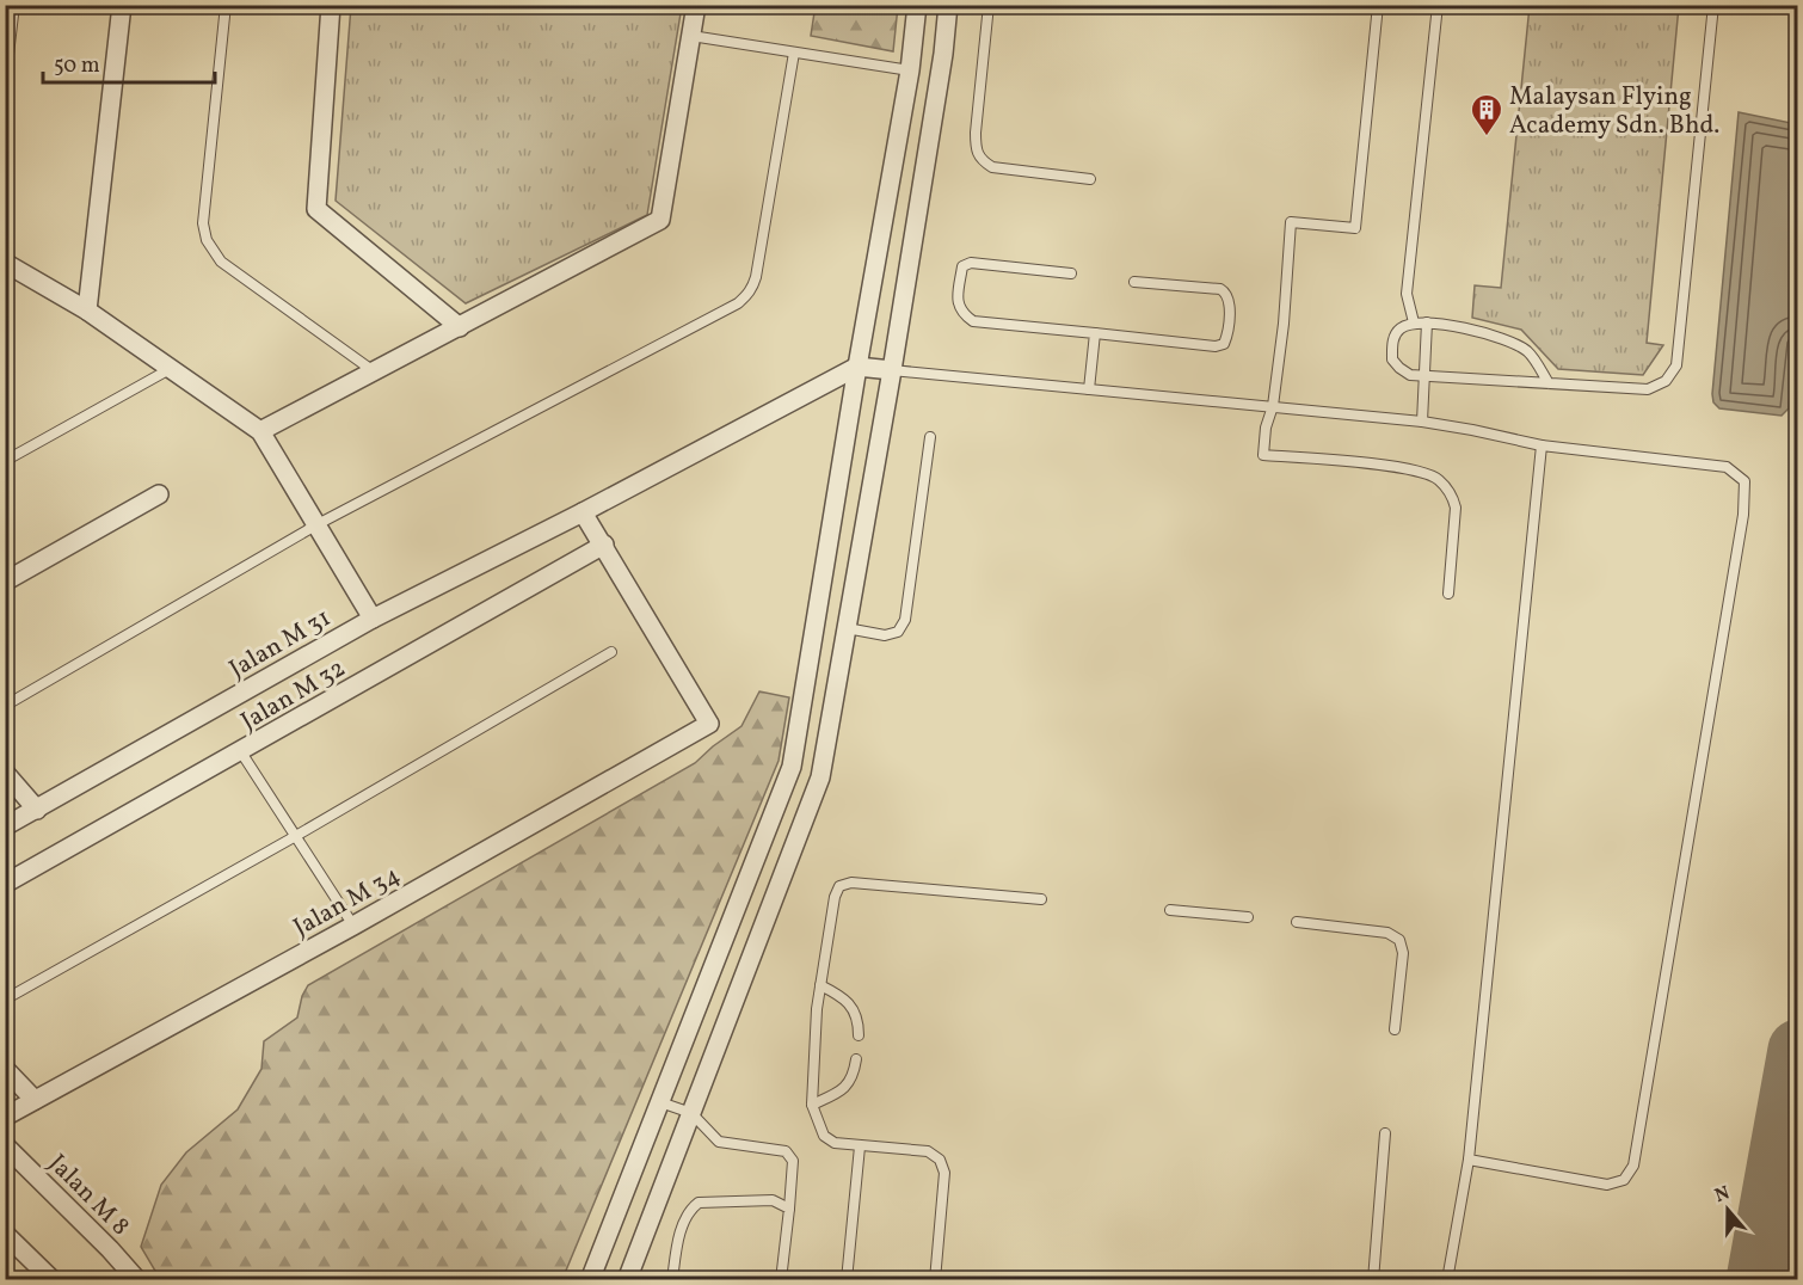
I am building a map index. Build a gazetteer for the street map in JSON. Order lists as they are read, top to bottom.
{
  "streets": {
    "street": [
      "Jalan M 31",
      "Jalan M 32",
      "Jalan M 34",
      "Jalan M 8"
    ]
  },
  "crossings": [
    ["Jalan M 32", "Jalan M 34"]
  ],
  "places": {
    "building": ["Malaysan Flying Academy Sdn. Bhd."]
  },
  "scale_bar": "50 m",
  "north": "top"
}
